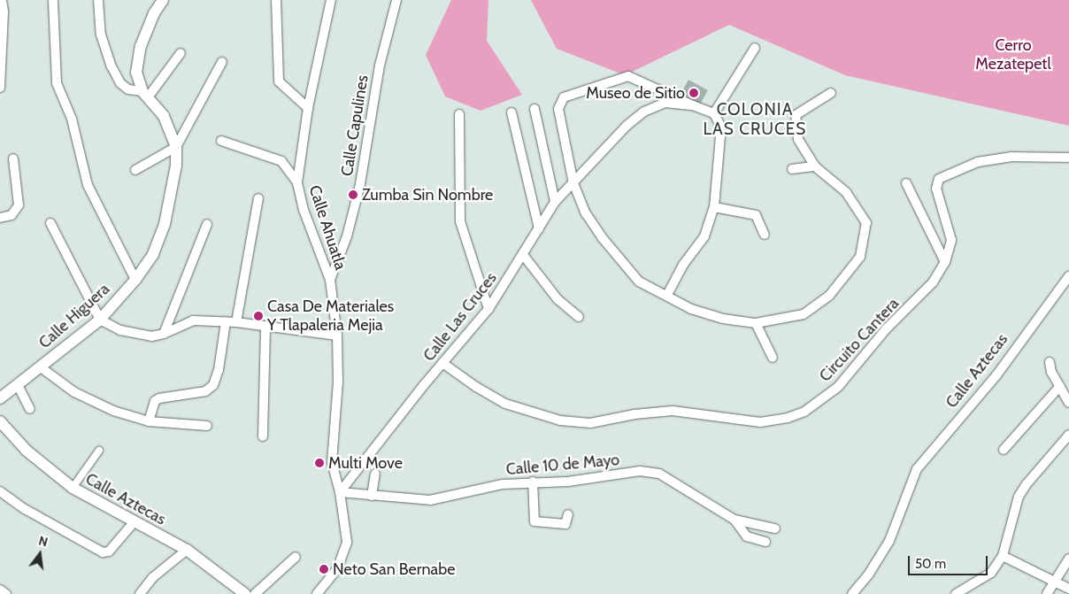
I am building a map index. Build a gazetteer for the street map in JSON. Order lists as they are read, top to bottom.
{
  "streets": {
    "street": [
      "Calle Capulines",
      "Calle Ahuatla",
      "Calle Higuera",
      "Calle Las Cruces",
      "Circuito Cantera",
      "Calle Aztecas",
      "Calle 10 de Mayo"
    ]
  },
  "crossings": [
    ["Calle Capulines", "Calle Ahuatla"],
    ["Calle Ahuatla", "Calle Las Cruces"],
    ["Calle Ahuatla", "Calle 10 de Mayo"],
    ["Calle Las Cruces", "Circuito Cantera"],
    ["Calle Las Cruces", "Calle 10 de Mayo"]
  ],
  "districts": ["COLONIA LAS CRUCES"],
  "parks": ["Cerro Mezatepetl"],
  "places": [
    "Museo de Sitio",
    "Zumba Sin Nombre",
    "Casa De Materiales Y Tlapaleria Mejia",
    "Multi Move",
    "Neto San Bernabe"
  ],
  "scale_bar": "50 m",
  "north": "top"
}
